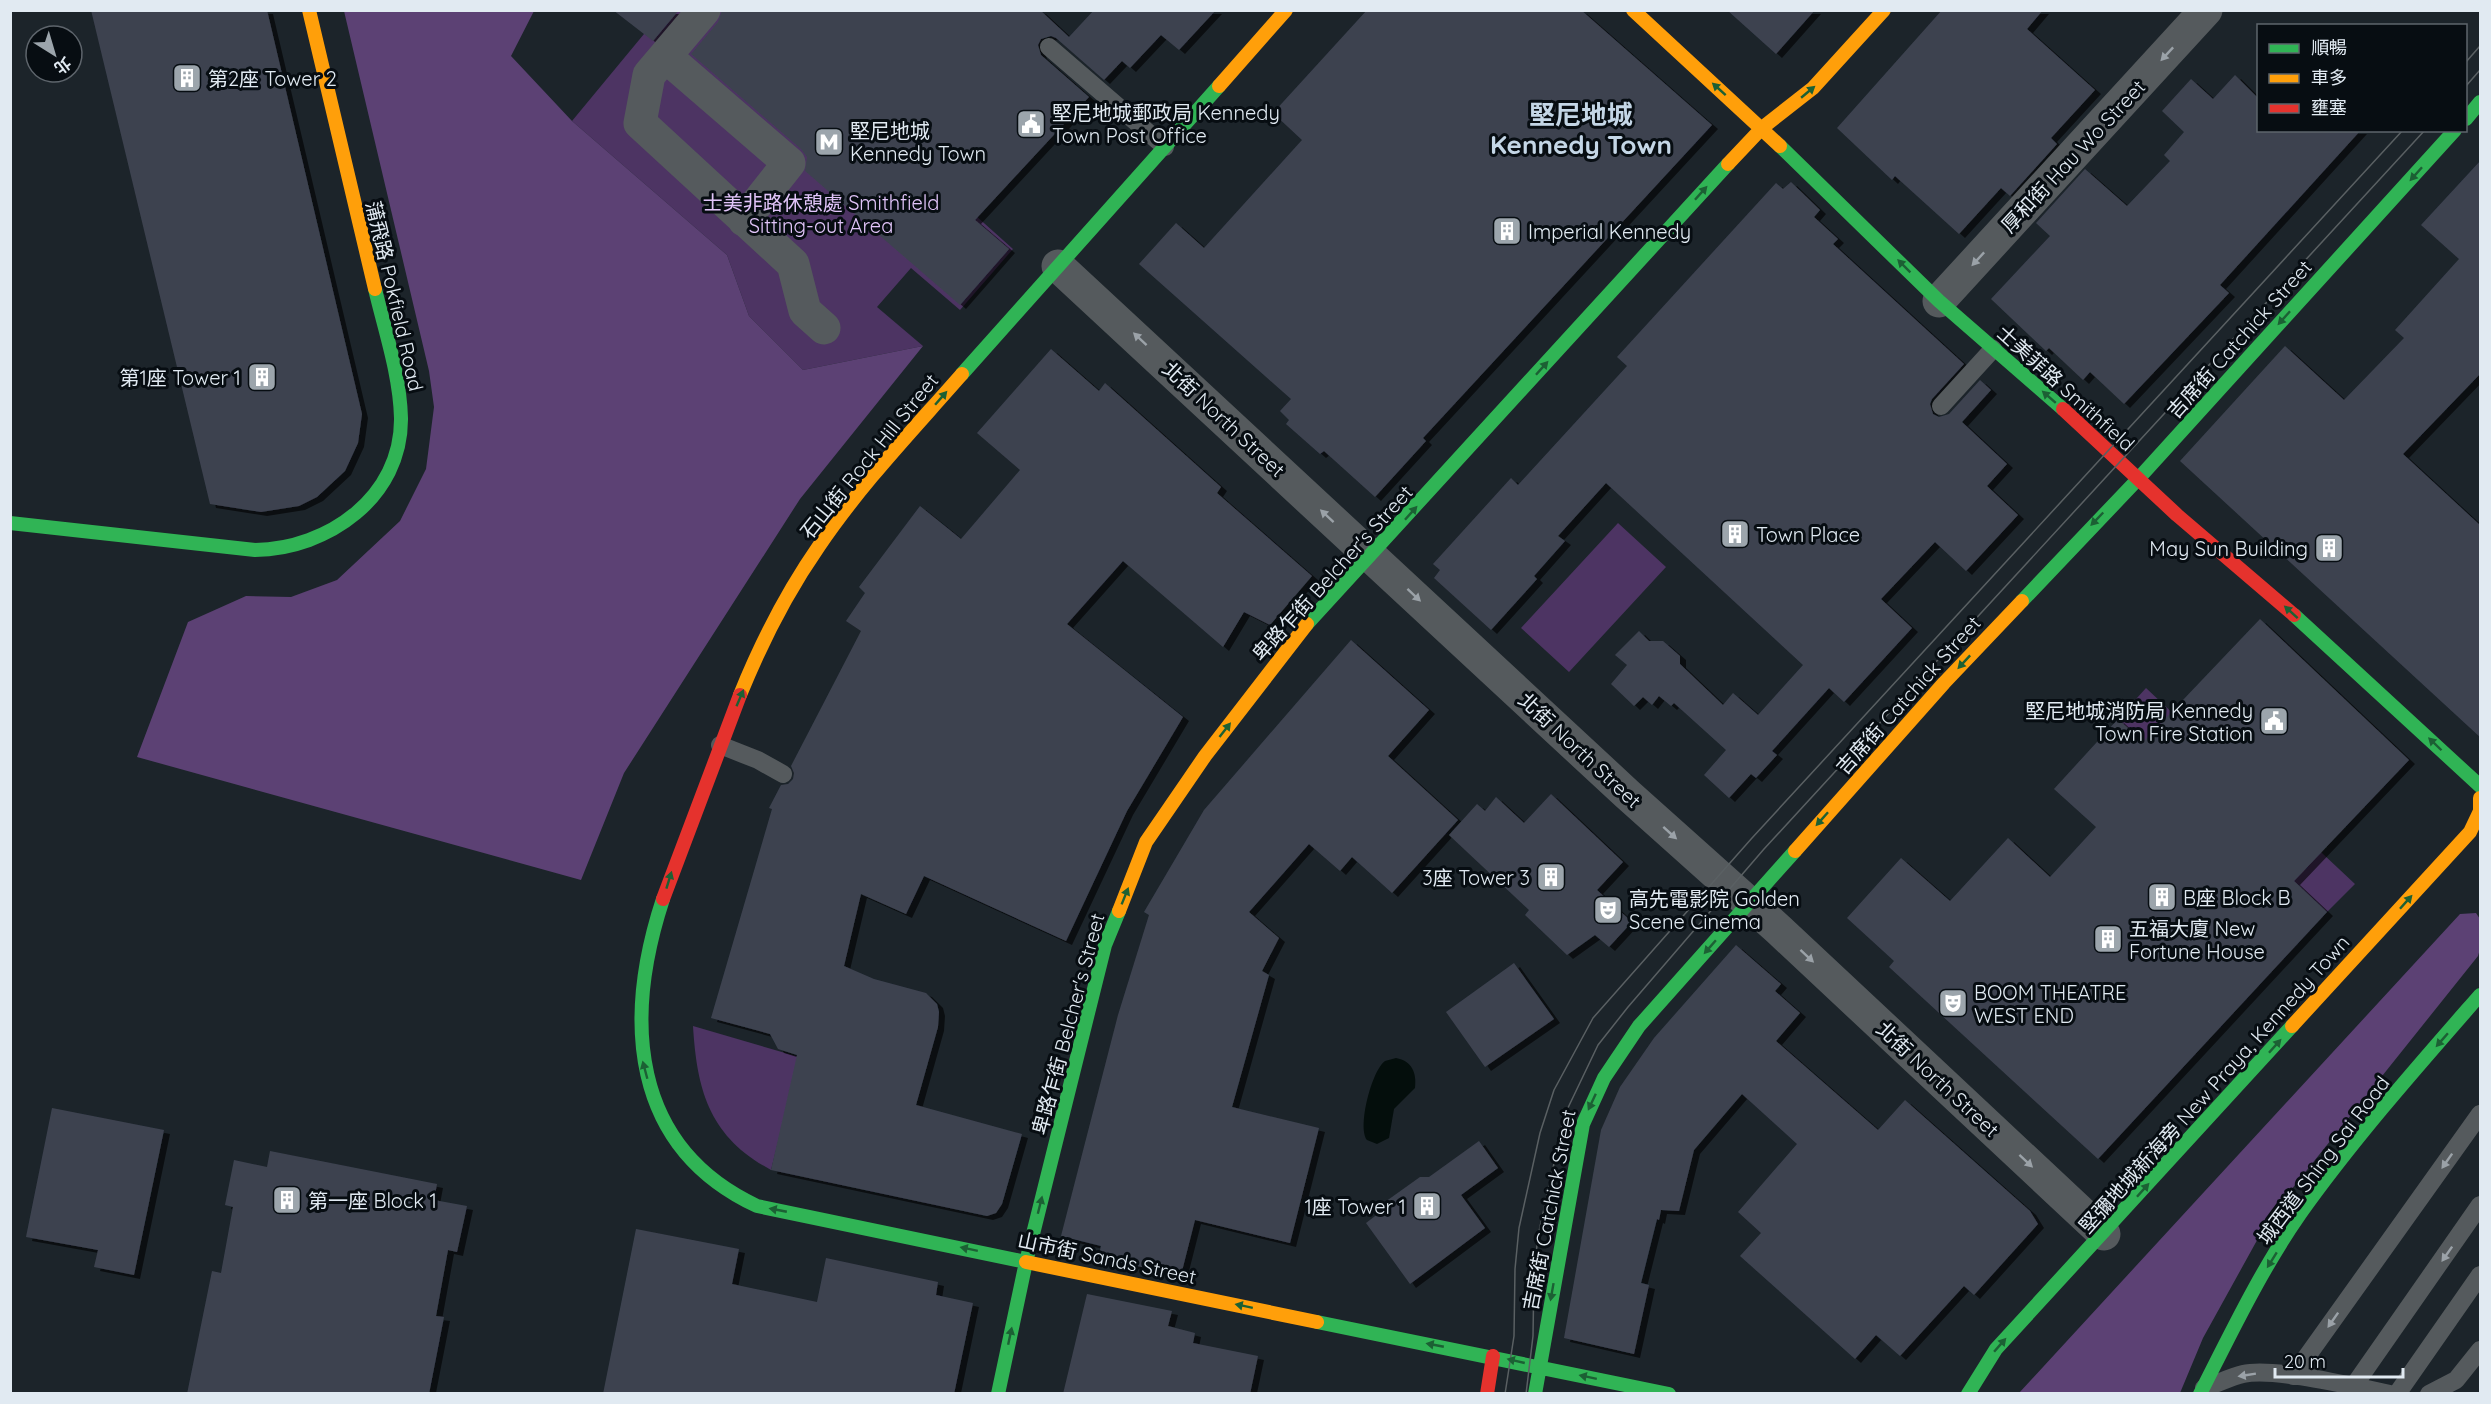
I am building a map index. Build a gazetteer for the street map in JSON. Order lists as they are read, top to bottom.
{
  "streets": {
    "main road": [
      "蒲飛路 Pokfield Road",
      "吉席街 Catchick Street",
      "士美菲路 Smithfield",
      "石山街 Rock Hill Street",
      "卑路乍街 Belcher's Street",
      "堅彌地城新海旁 New Praya, Kennedy Town",
      "城西道 Shing Sai Road",
      "山市街 Sands Street"
    ],
    "street": ["厚和街 Hau Wo Street", "北街 North Street"]
  },
  "crossings": [
    ["厚和街 Hau Wo Street", "士美菲路 Smithfield"],
    ["吉席街 Catchick Street", "士美菲路 Smithfield"],
    ["吉席街 Catchick Street", "北街 North Street"],
    ["吉席街 Catchick Street", "山市街 Sands Street"],
    ["士美菲路 Smithfield", "卑路乍街 Belcher's Street"],
    ["士美菲路 Smithfield", "堅彌地城新海旁 New Praya, Kennedy Town"],
    ["北街 North Street", "石山街 Rock Hill Street"],
    ["北街 North Street", "卑路乍街 Belcher's Street"],
    ["北街 North Street", "堅彌地城新海旁 New Praya, Kennedy Town"],
    ["石山街 Rock Hill Street", "山市街 Sands Street"],
    ["卑路乍街 Belcher's Street", "山市街 Sands Street"]
  ],
  "one_way": [
    "厚和街 Hau Wo Street",
    "吉席街 Catchick Street",
    "士美菲路 Smithfield",
    "石山街 Rock Hill Street",
    "卑路乍街 Belcher's Street",
    "堅彌地城新海旁 New Praya, Kennedy Town",
    "城西道 Shing Sai Road",
    "山市街 Sands Street"
  ],
  "districts": ["堅尼地城 Kennedy Town"],
  "parks": ["士美非路休憩處 Smithfield Sitting-out Area"],
  "places": {
    "building": [
      "第2座 Tower 2",
      "Imperial Kennedy",
      "第1座 Tower 1",
      "Town Place",
      "May Sun Building",
      "3座 Tower 3",
      "B座 Block B",
      "五福大廈 New Fortune House",
      "第一座 Block 1",
      "1座 Tower 1"
    ],
    "public building": ["堅尼地城郵政局 Kennedy Town Post Office", "堅尼地城消防局 Kennedy Town Fire Station"],
    "metro station": ["堅尼地城 Kennedy Town"],
    "theatre": ["高先電影院 Golden Scene Cinema", "BOOM THEATRE WEST END"]
  },
  "legend": ["順暢", "車多", "壅塞"],
  "scale_bar": "20 m",
  "north": "bottom right"
}
